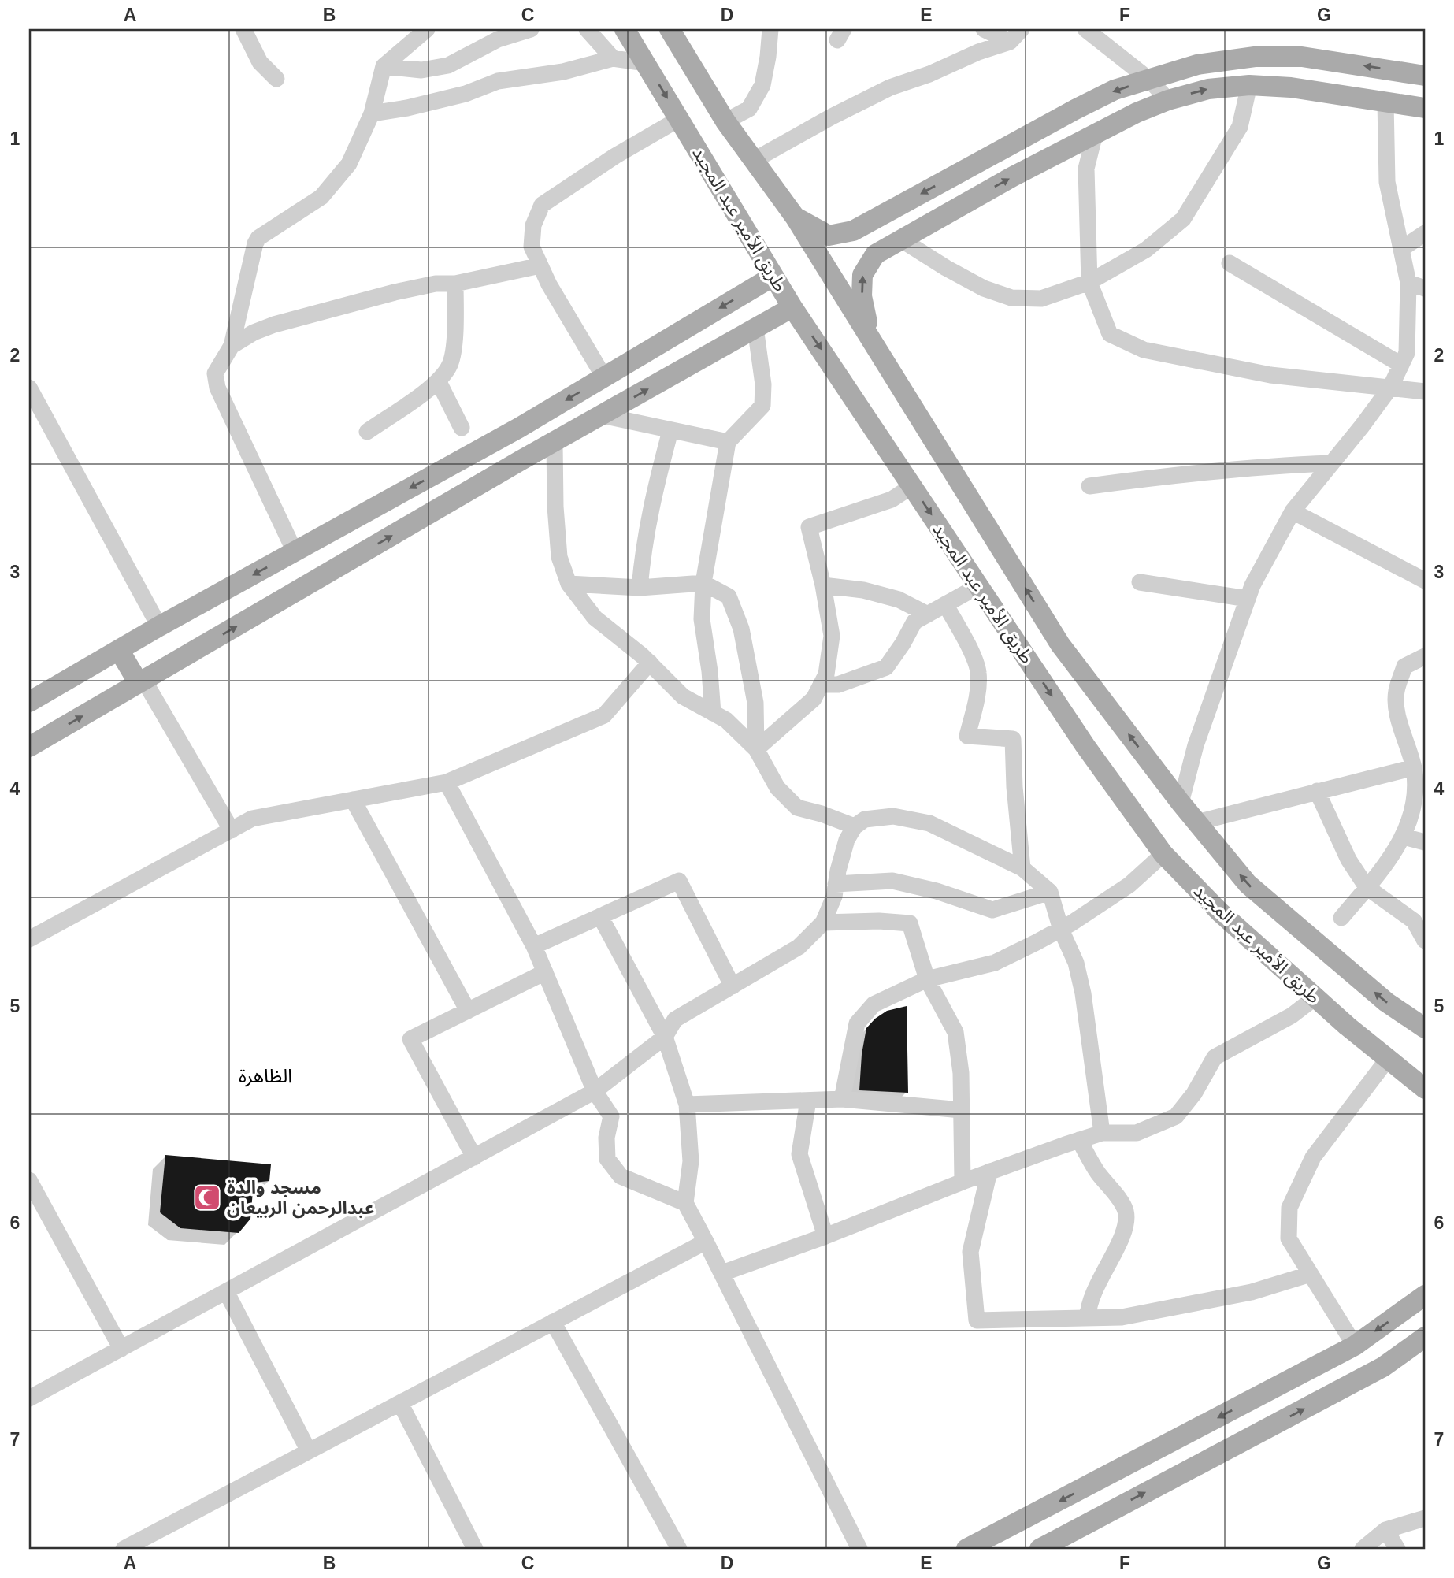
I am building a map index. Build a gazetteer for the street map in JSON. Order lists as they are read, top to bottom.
{
  "streets": {
    "main road": ["طريق الأمير عبد المجيد"]
  },
  "districts": ["الظاهرة"],
  "places": {
    "mosque": ["مسجد والدة عبدالرحمن الربيعان"]
  },
  "grid": {
    "columns": [
      "A",
      "B",
      "C",
      "D",
      "E",
      "F",
      "G"
    ],
    "rows": [
      "1",
      "2",
      "3",
      "4",
      "5",
      "6",
      "7"
    ]
  }
}
